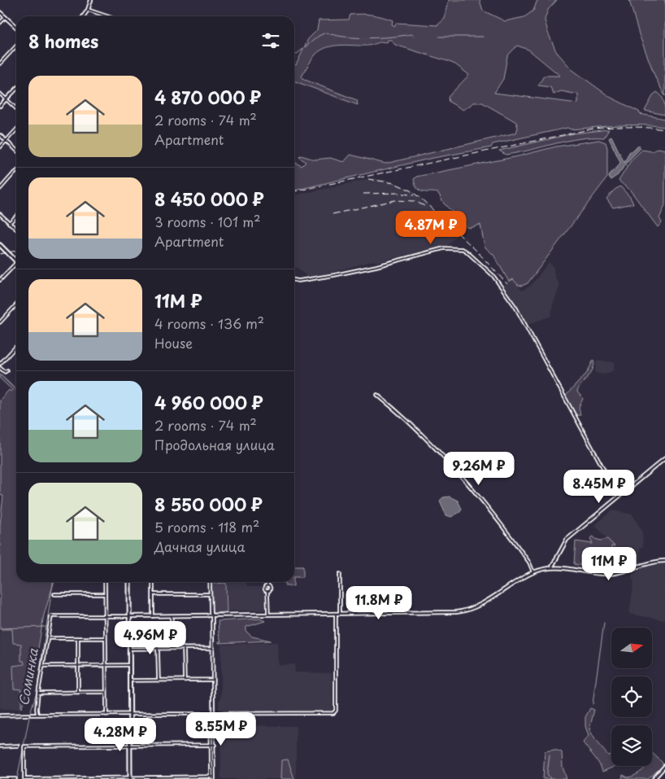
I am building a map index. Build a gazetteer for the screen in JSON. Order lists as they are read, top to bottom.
{
  "water": ["Соминка"],
  "north": "right",
  "page": {
    "heading": "8 homes",
    "list": [
      {
        "name": "4 870 000 ₽",
        "note": "2 rooms · 74 m² · Apartment"
      },
      {
        "name": "8 450 000 ₽",
        "note": "3 rooms · 101 m² · Apartment"
      },
      {
        "name": "11M ₽",
        "note": "4 rooms · 136 m² · House"
      },
      {
        "name": "4 960 000 ₽",
        "note": "2 rooms · 74 m² · Продольная улица"
      },
      {
        "name": "8 550 000 ₽",
        "note": "5 rooms · 118 m² · Дачная улица"
      }
    ],
    "price": [
      "4.87M ₽",
      "9.26M ₽",
      "8.45M ₽",
      "11M ₽",
      "11.8M ₽",
      "4.96M ₽",
      "8.55M ₽",
      "4.28M ₽"
    ]
  }
}
